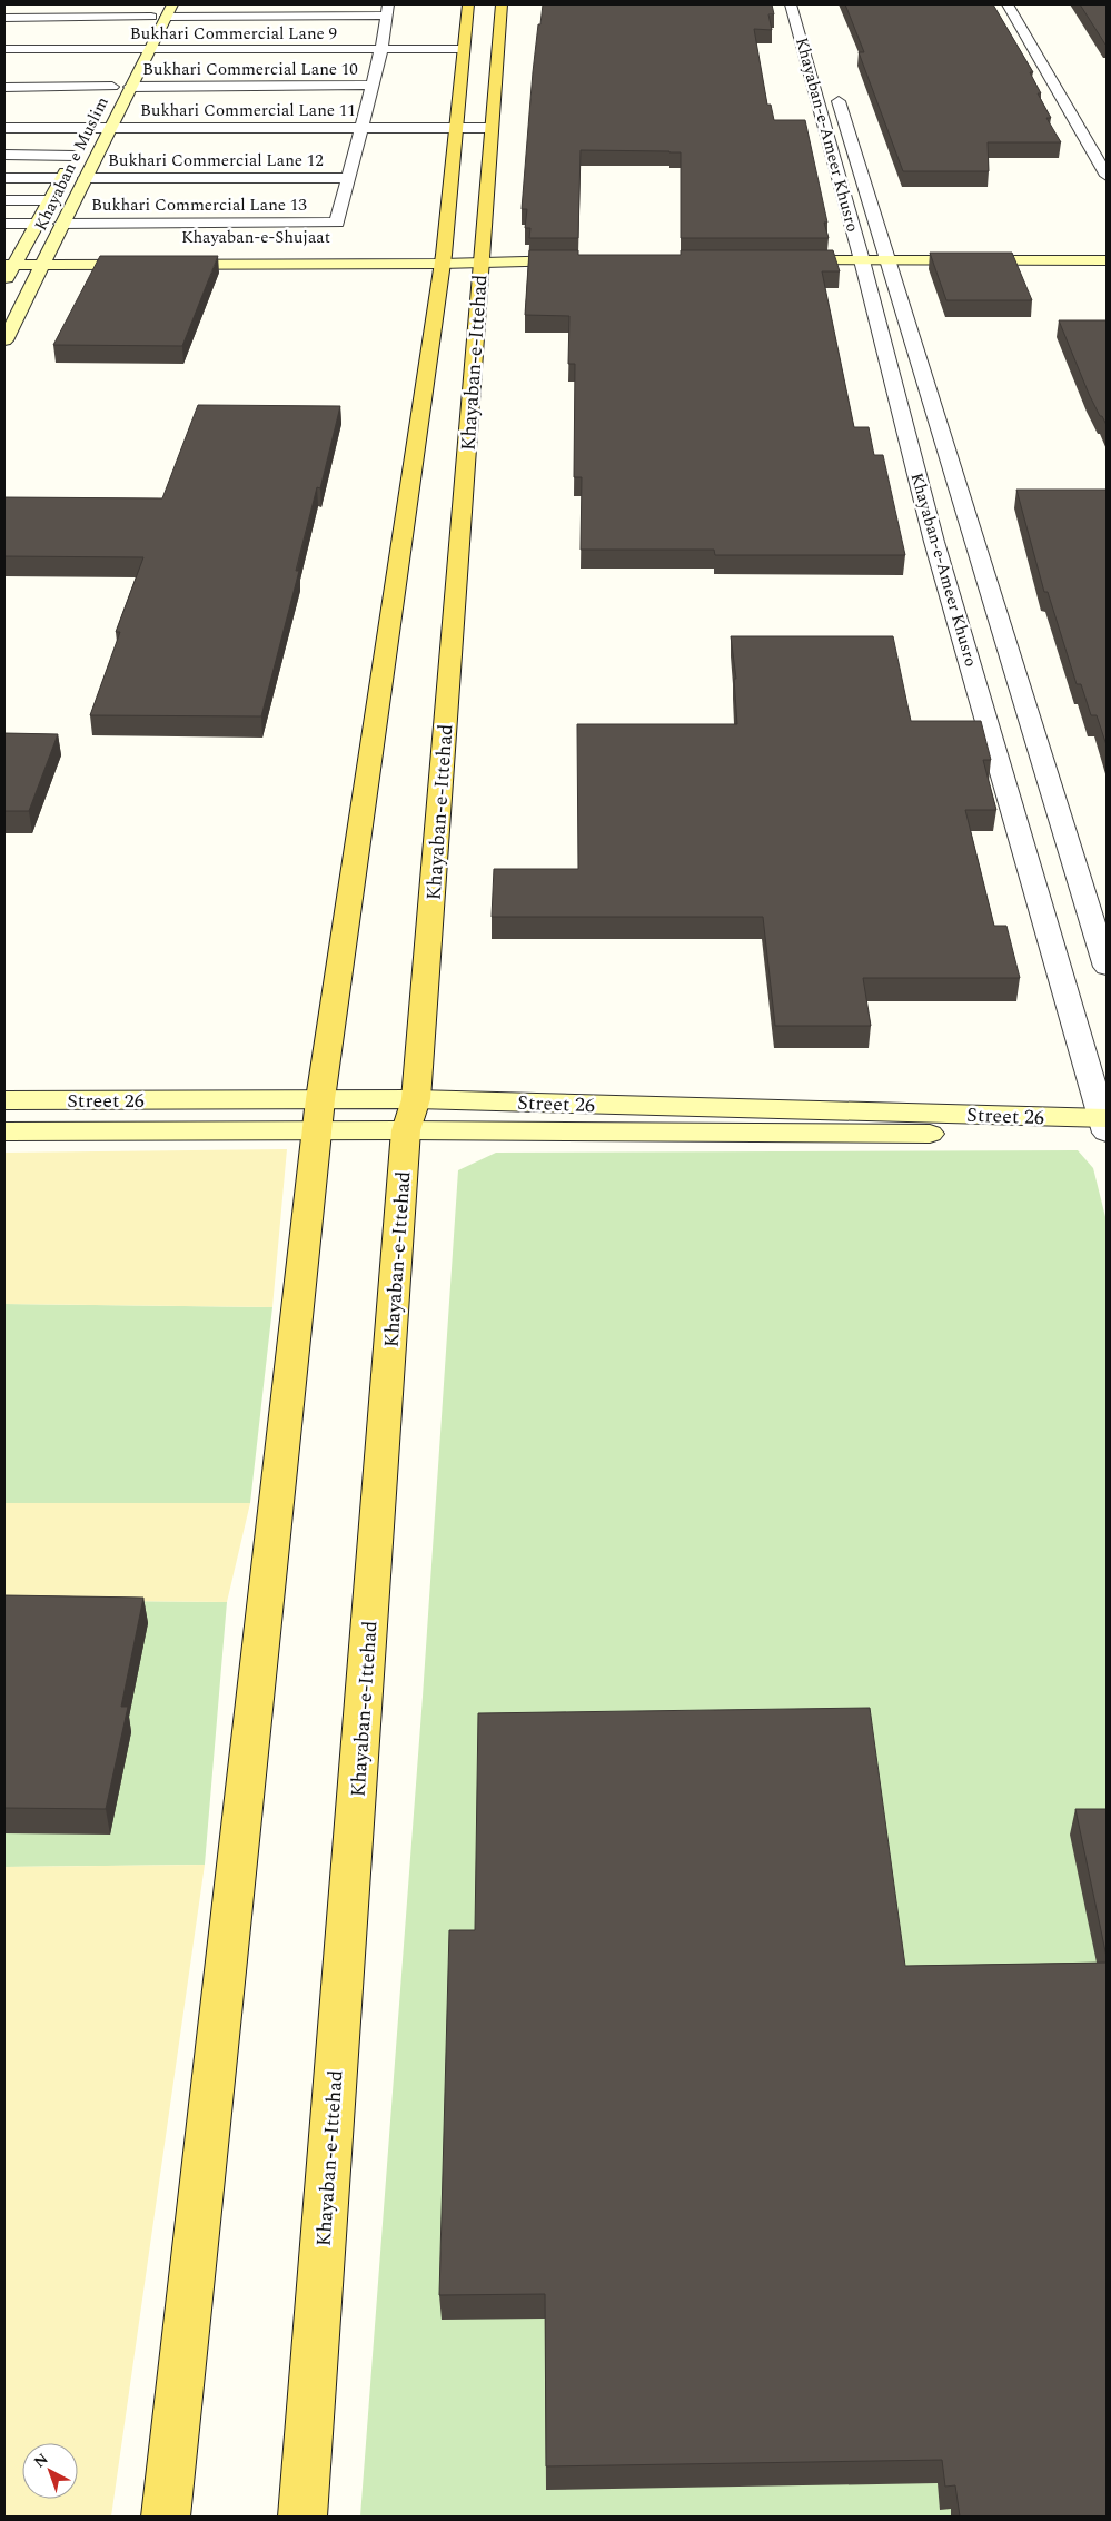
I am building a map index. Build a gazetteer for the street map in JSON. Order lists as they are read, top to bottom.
{
  "streets": {
    "main road": [
      "Khayaban e Muslim",
      "Khayaban-e-Shujaat",
      "Khayaban-e-Ittehad",
      "Street 26"
    ],
    "street": [
      "Bukhari Commercial Lane 9",
      "Bukhari Commercial Lane 10",
      "Bukhari Commercial Lane 11",
      "Khayaban-e-Ameer Khusro",
      "Bukhari Commercial Lane 12",
      "Bukhari Commercial Lane 13"
    ]
  },
  "crossings": [
    ["Bukhari Commercial Lane 9", "Khayaban e Muslim"],
    ["Bukhari Commercial Lane 9", "Khayaban-e-Ittehad"],
    ["Bukhari Commercial Lane 10", "Khayaban e Muslim"],
    ["Bukhari Commercial Lane 11", "Khayaban e Muslim"],
    ["Bukhari Commercial Lane 11", "Khayaban-e-Ittehad"],
    ["Khayaban-e-Ameer Khusro", "Street 26"],
    ["Bukhari Commercial Lane 12", "Khayaban e Muslim"],
    ["Bukhari Commercial Lane 12", "Bukhari Commercial Lane 13"],
    ["Khayaban e Muslim", "Bukhari Commercial Lane 13"],
    ["Khayaban e Muslim", "Khayaban-e-Shujaat"],
    ["Khayaban-e-Shujaat", "Khayaban-e-Ittehad"],
    ["Khayaban-e-Ittehad", "Street 26"]
  ],
  "north": "top left"
}
